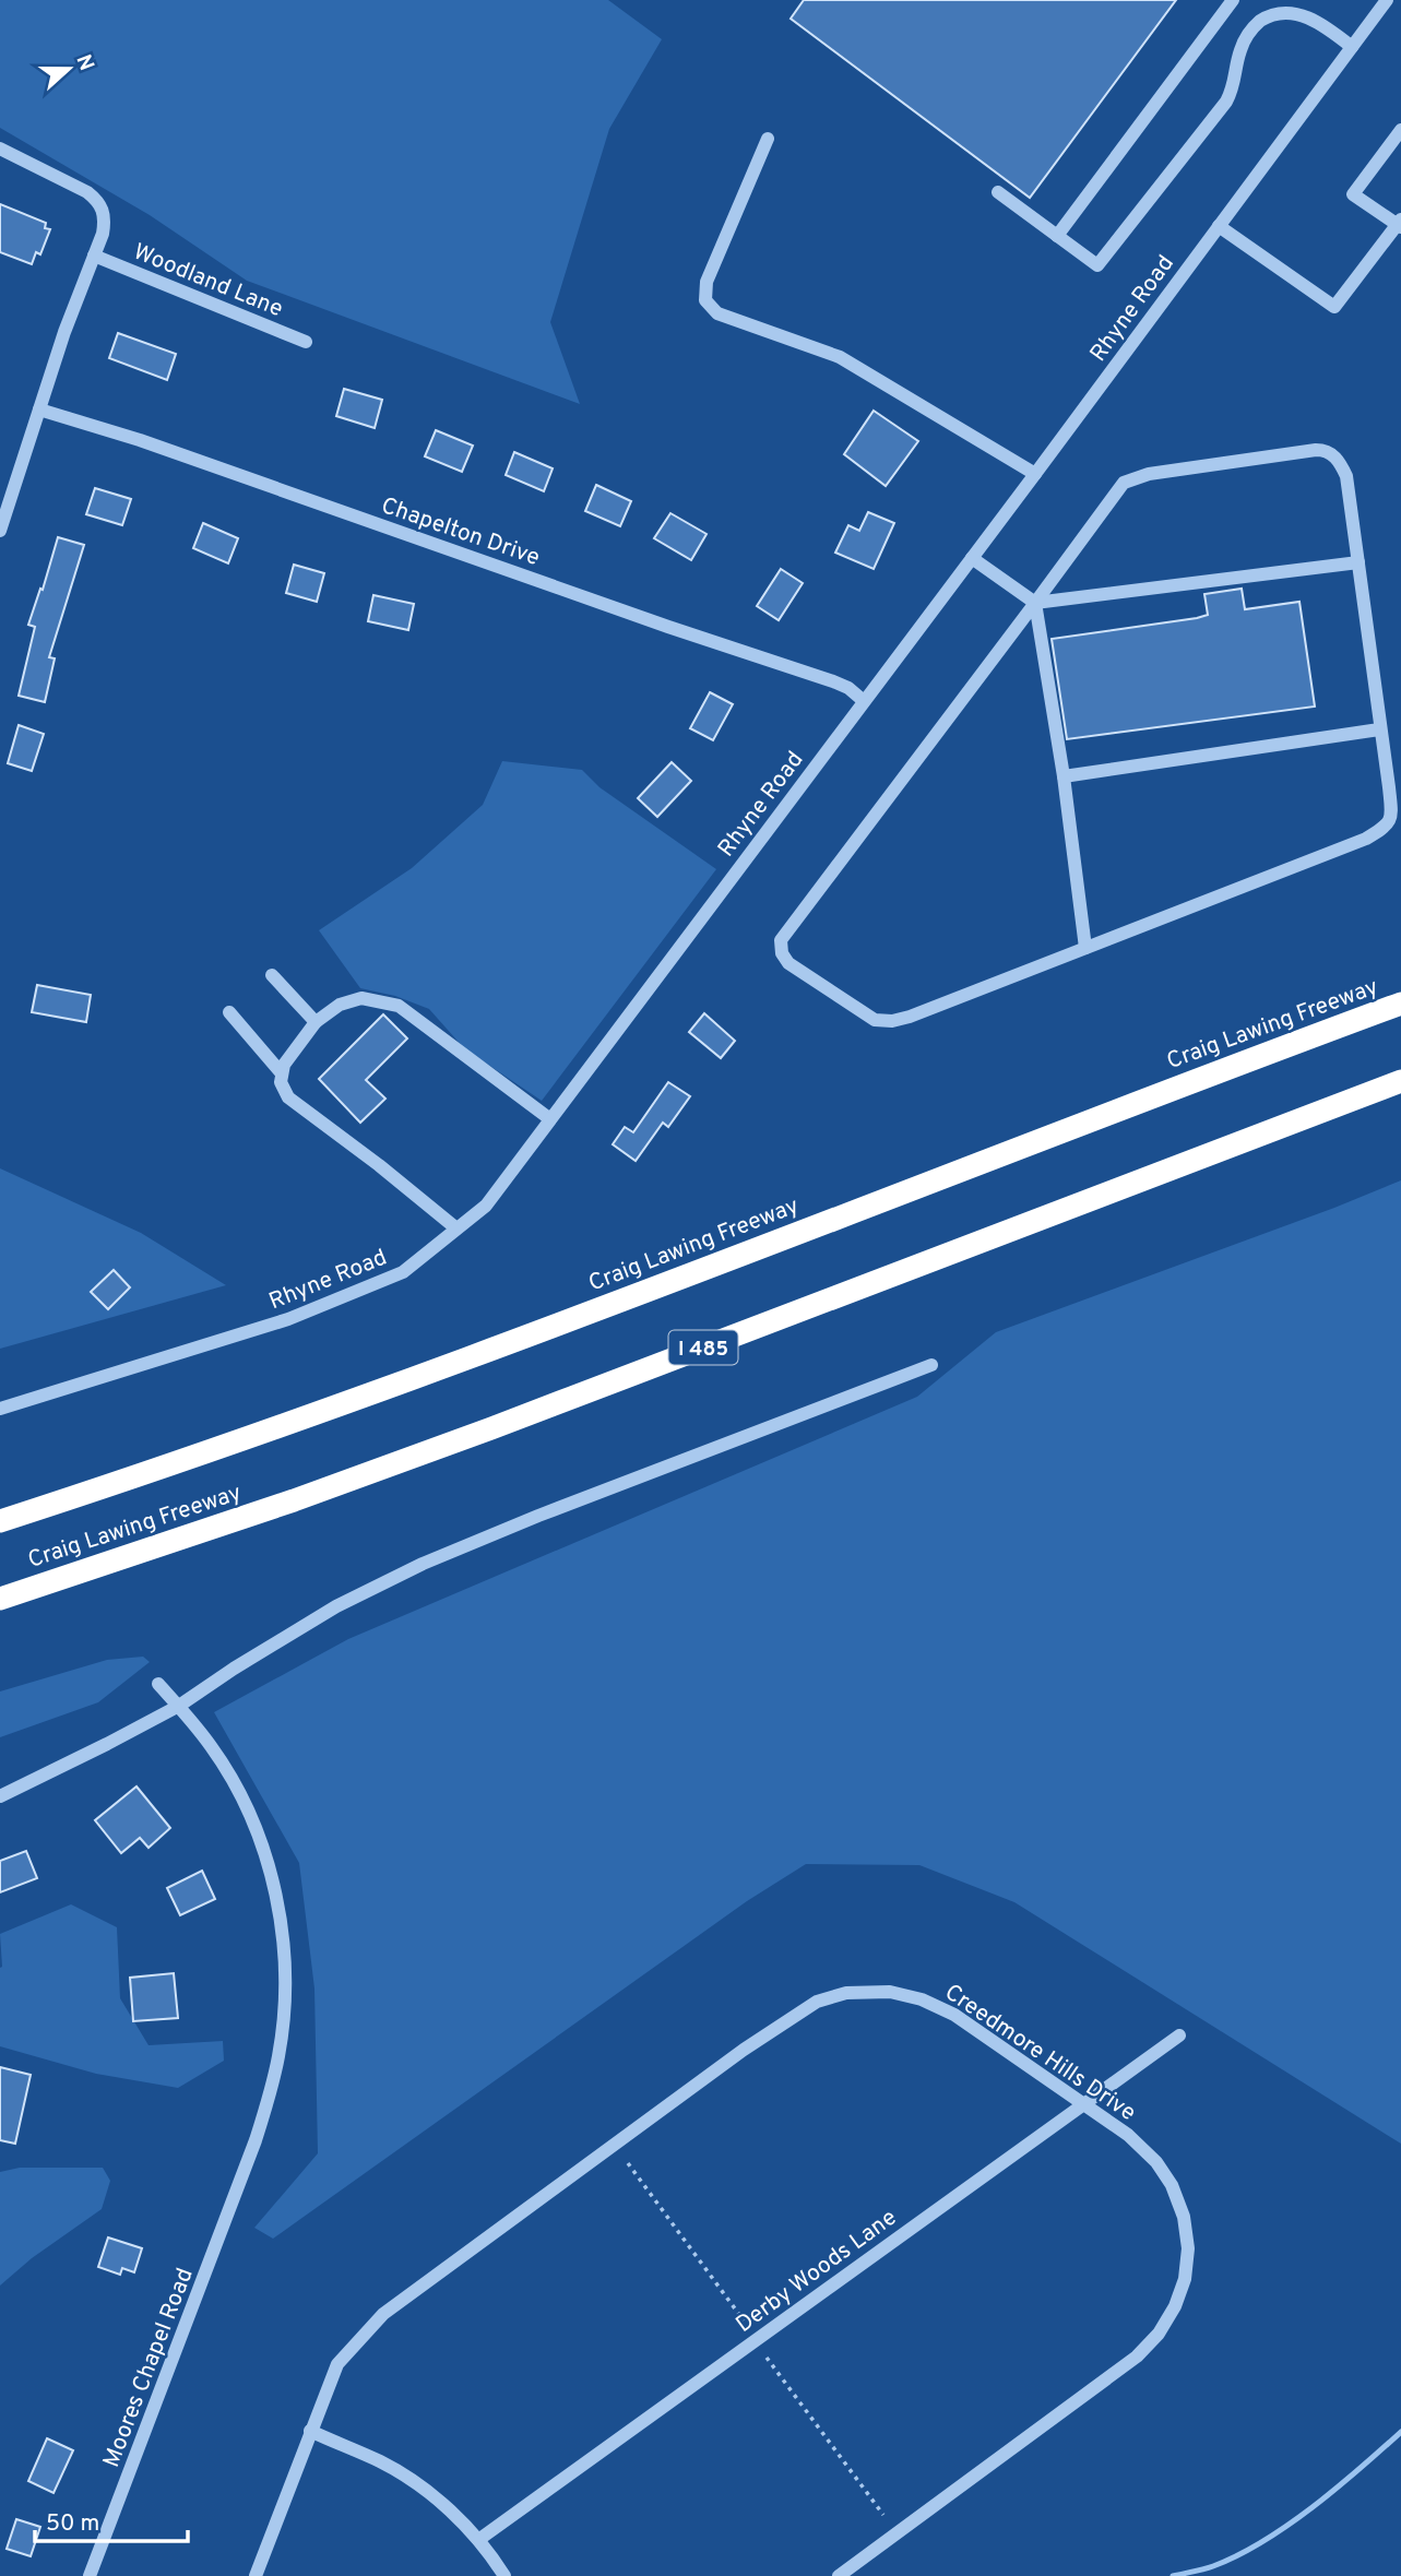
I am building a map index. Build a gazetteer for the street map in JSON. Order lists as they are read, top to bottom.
{
  "streets": {
    "highway": ["Craig Lawing Freeway", "I 485"],
    "street": [
      "Woodland Lane",
      "Rhyne Road",
      "Chapelton Drive",
      "Creedmore Hills Drive",
      "Derby Woods Lane",
      "Moores Chapel Road"
    ]
  },
  "crossings": [
    ["Rhyne Road", "Chapelton Drive"],
    ["Creedmore Hills Drive", "Derby Woods Lane"]
  ],
  "scale_bar": "50 m",
  "north": "right"
}
